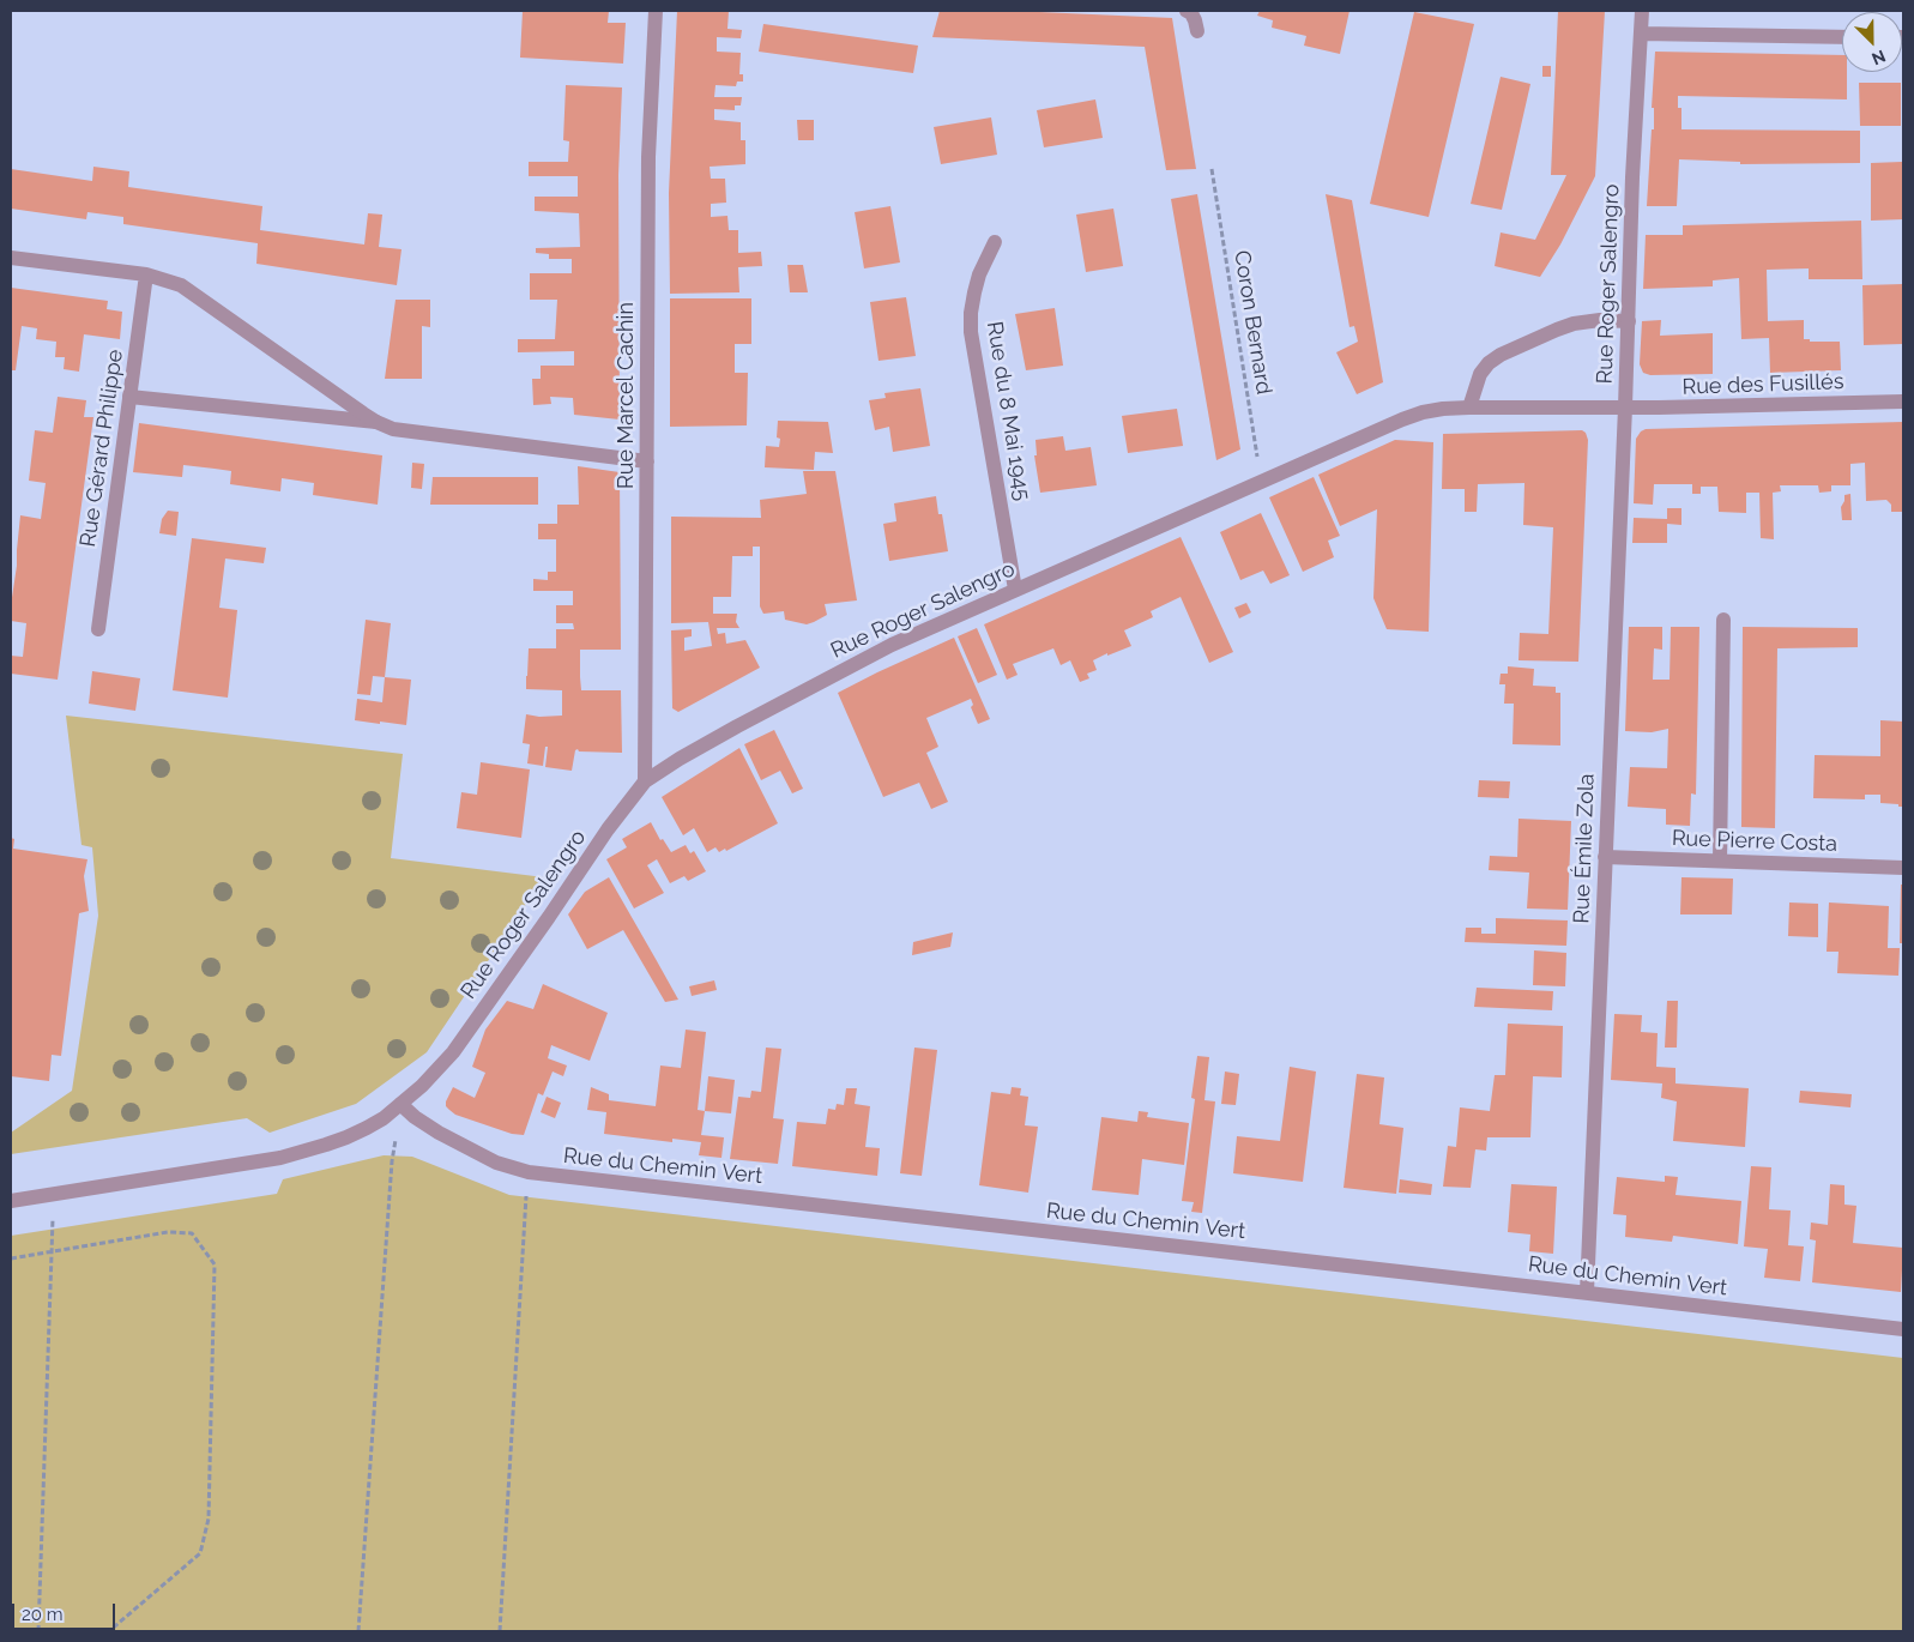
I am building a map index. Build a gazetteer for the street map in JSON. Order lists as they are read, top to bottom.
{
  "streets": {
    "street": [
      "Rue Roger Salengro",
      "Rue des Fusillés",
      "Rue Marcel Cachin",
      "Rue du 8 Mai 1945",
      "Rue Gérard Philippe",
      "Rue Pierre Costa",
      "Rue Émile Zola",
      "Rue du Chemin Vert"
    ],
    "path": ["Coron Bernard"]
  },
  "crossings": [
    ["Rue Roger Salengro", "Coron Bernard"],
    ["Rue Roger Salengro", "Rue des Fusillés"],
    ["Rue Roger Salengro", "Rue Marcel Cachin"],
    ["Rue Roger Salengro", "Rue du 8 Mai 1945"],
    ["Rue Roger Salengro", "Rue Émile Zola"],
    ["Rue Roger Salengro", "Rue du Chemin Vert"],
    ["Rue des Fusillés", "Rue Émile Zola"],
    ["Rue Pierre Costa", "Rue Émile Zola"],
    ["Rue Émile Zola", "Rue du Chemin Vert"]
  ],
  "scale_bar": "20 m",
  "north": "bottom right"
}
